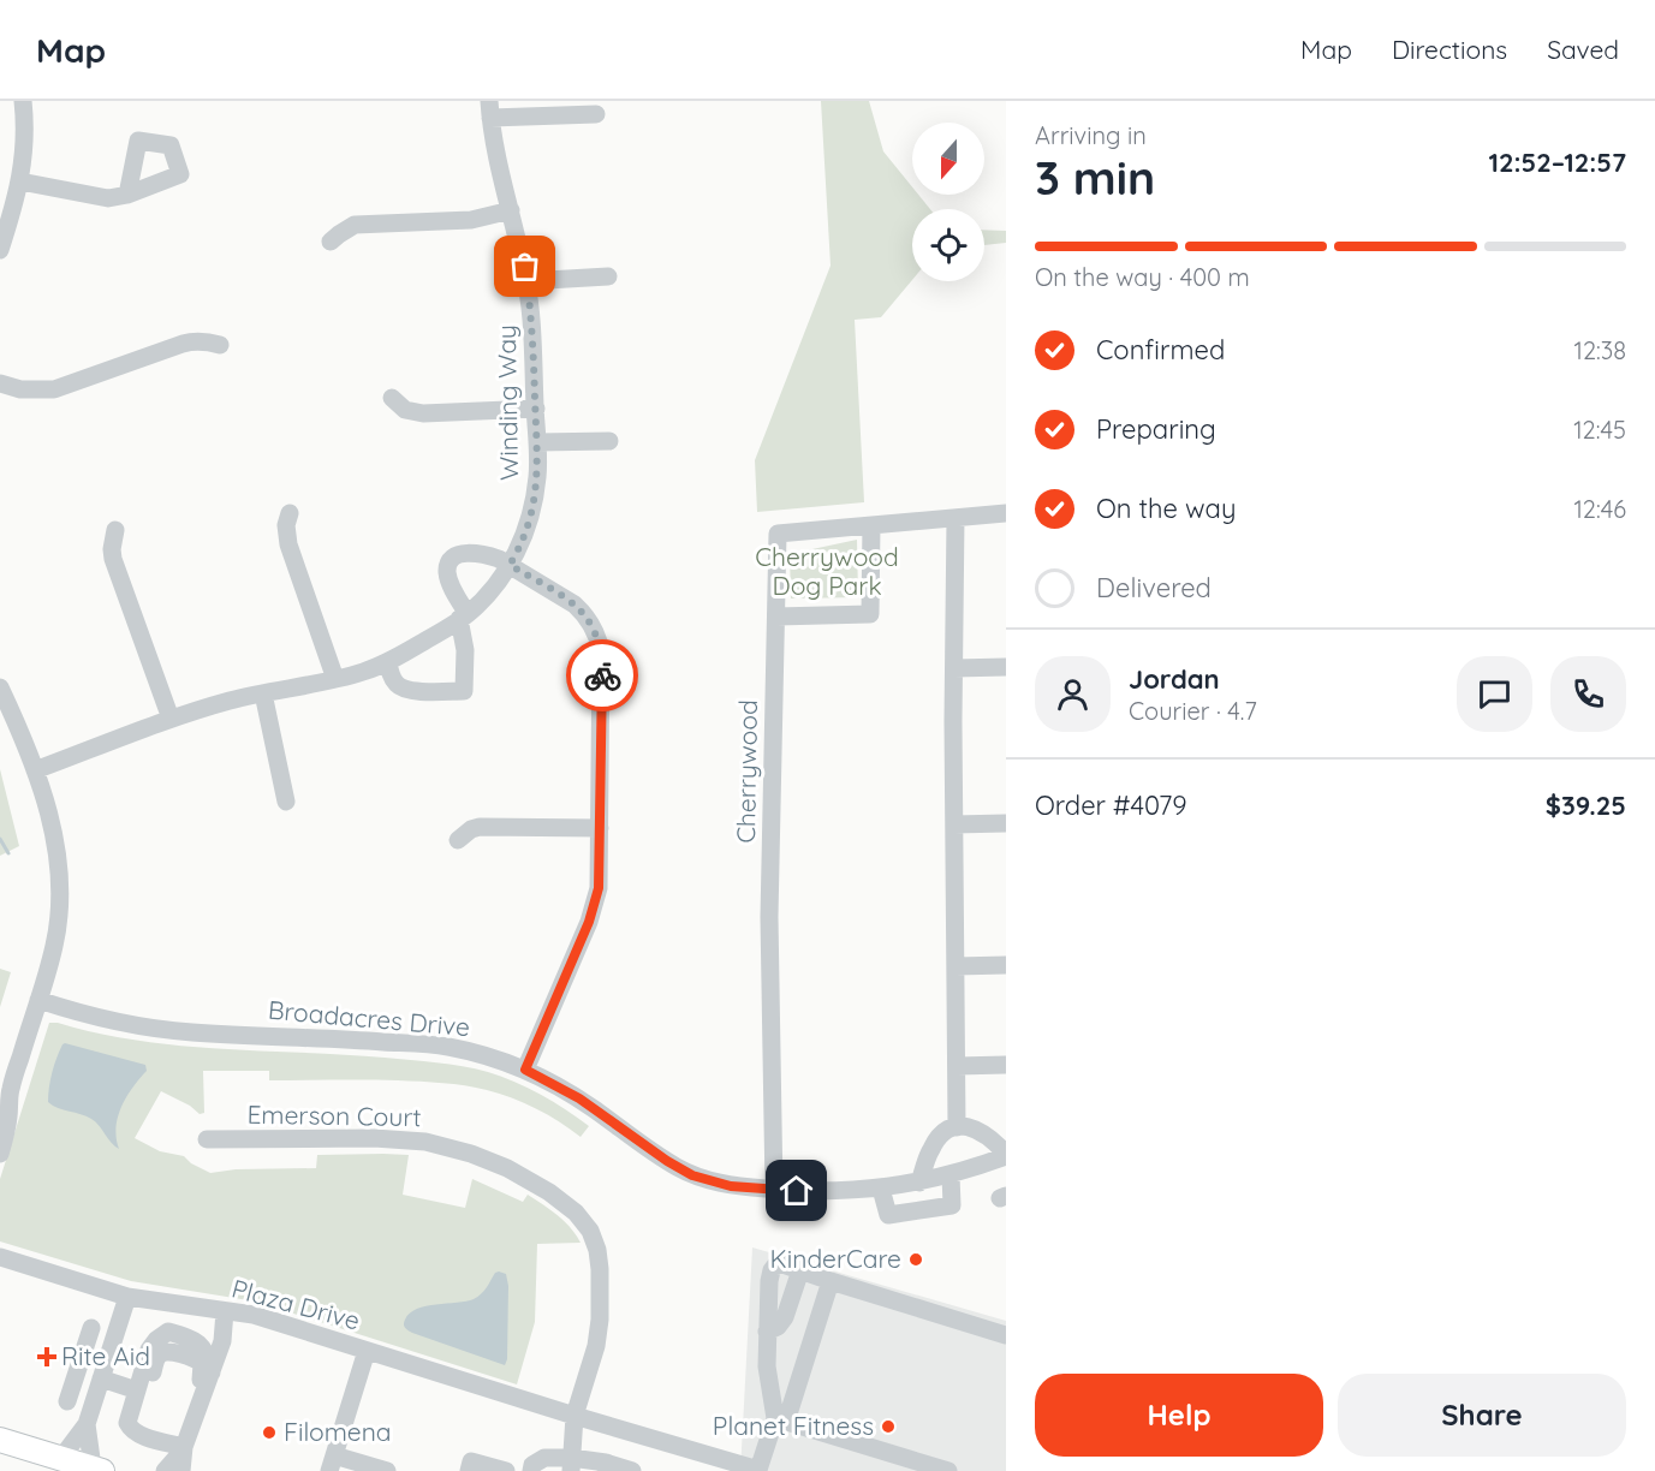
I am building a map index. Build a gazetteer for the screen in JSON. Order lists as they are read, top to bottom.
{
  "streets": {
    "street": [
      "Winding Way",
      "Cherrywood",
      "Broadacres Drive",
      "Emerson Court",
      "Plaza Drive"
    ]
  },
  "crossings": [
    ["Cherrywood", "Broadacres Drive"],
    ["Emerson Court", "Plaza Drive"]
  ],
  "parks": ["Cherrywood Dog Park"],
  "places": {
    "other": ["KinderCare", "Planet Fitness", "Filomena"],
    "health": ["Rite Aid"]
  },
  "north": "bottom",
  "page": {
    "header": "Map",
    "nav": ["Map", "Directions", "Saved"],
    "heading": ["3 min", "Arriving in", "12:52–12:57"],
    "panel": [
      "Jordan",
      "Courier · 4.7",
      "Order #4079",
      "$39.25"
    ],
    "bar": "On the way · 400 m",
    "list": [
      ["Confirmed", "12:38"],
      ["Preparing", "12:45"],
      ["On the way", "12:46"],
      "Delivered"
    ],
    "buttons": ["Help", "Share"]
  }
}
